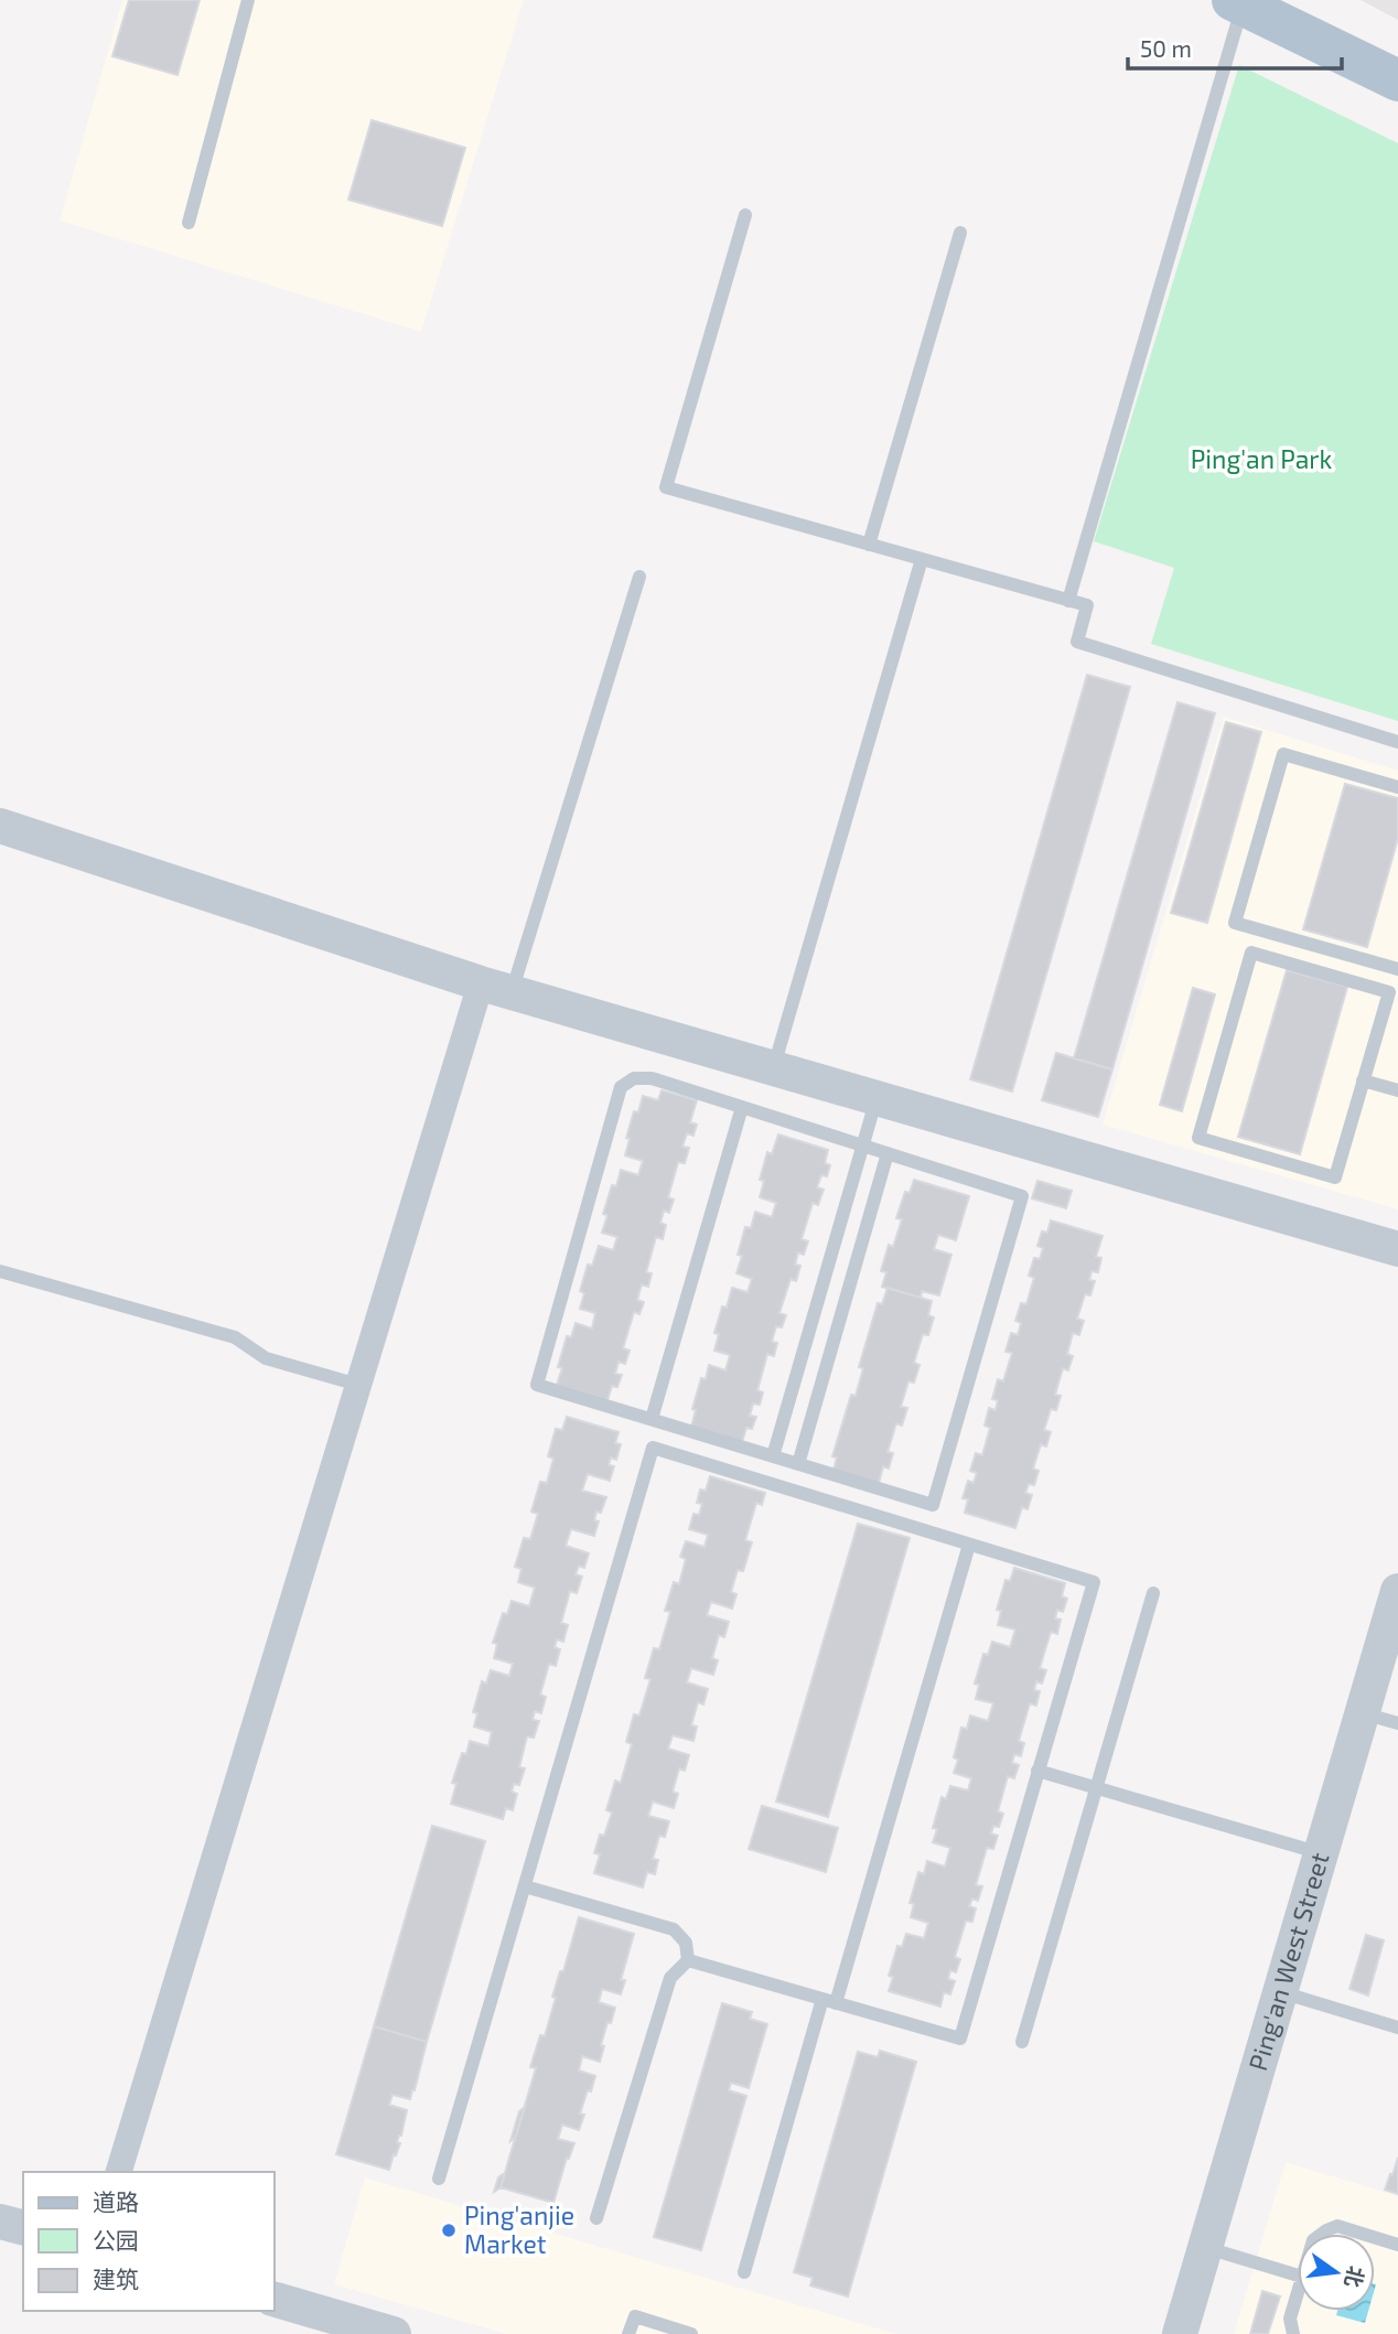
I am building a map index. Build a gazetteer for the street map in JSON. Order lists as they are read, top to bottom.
{
  "streets": {
    "street": ["Ping'an West Street"]
  },
  "parks": ["Ping'an Park"],
  "places": ["Ping'anjie Market"],
  "legend": ["道路", "公园", "建筑"],
  "scale_bar": "50 m",
  "north": "right"
}
